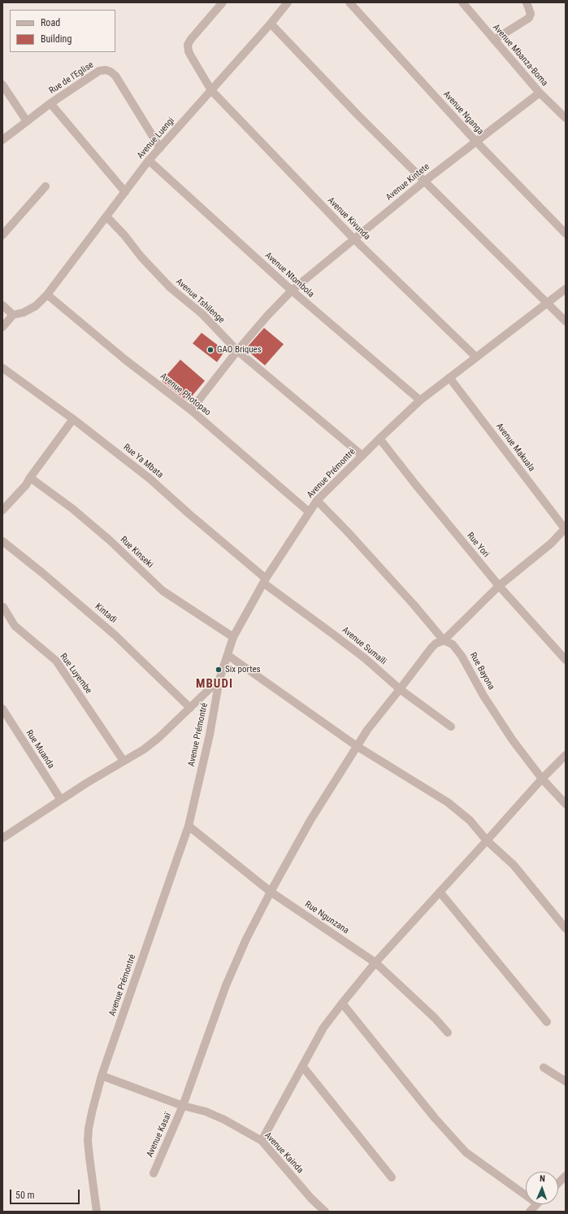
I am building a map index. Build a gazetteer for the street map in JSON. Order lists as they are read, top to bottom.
{
  "streets": {
    "street": [
      "Avenue Mbanza-Boma",
      "Rue de l'Eglise",
      "Avenue Nganga",
      "Avenue Luengi",
      "Avenue Kintete",
      "Avenue Kivunda",
      "Avenue Ntombola",
      "Avenue Tshilenge",
      "Avenue Photopao",
      "Avenue Makuala",
      "Rue Ya Mbata",
      "Avenue Prémontré",
      "Rue Yori",
      "Rue Kinseki",
      "Kintadi",
      "Avenue Sumaili",
      "Rue Bayona",
      "Rue Luyembe",
      "Rue Muanda",
      "Rue Ngunzana",
      "Avenue Kasaï",
      "Avenue Kainda"
    ]
  },
  "crossings": [
    ["Avenue Mbanza-Boma", "Avenue Kintete"],
    ["Rue de l'Eglise", "Avenue Luengi"],
    ["Avenue Nganga", "Avenue Kintete"],
    ["Avenue Luengi", "Avenue Kivunda"],
    ["Avenue Luengi", "Avenue Ntombola"],
    ["Avenue Luengi", "Avenue Tshilenge"],
    ["Avenue Luengi", "Avenue Photopao"],
    ["Avenue Kintete", "Avenue Kivunda"],
    ["Avenue Kintete", "Avenue Ntombola"],
    ["Avenue Kintete", "Avenue Tshilenge"],
    ["Avenue Kintete", "Avenue Photopao"],
    ["Avenue Kivunda", "Avenue Prémontré"],
    ["Avenue Ntombola", "Avenue Prémontré"],
    ["Avenue Tshilenge", "Avenue Prémontré"],
    ["Avenue Photopao", "Avenue Prémontré"],
    ["Avenue Makuala", "Avenue Prémontré"],
    ["Avenue Makuala", "Avenue Kasaï"],
    ["Rue Ya Mbata", "Avenue Prémontré"],
    ["Rue Ya Mbata", "Avenue Sumaili"],
    ["Avenue Prémontré", "Rue Yori"],
    ["Avenue Prémontré", "Rue Kinseki"],
    ["Avenue Prémontré", "Avenue Sumaili"],
    ["Avenue Prémontré", "Rue Bayona"],
    ["Avenue Prémontré", "Rue Ngunzana"],
    ["Avenue Prémontré", "Avenue Kainda"],
    ["Rue Yori", "Avenue Kasaï"],
    ["Avenue Sumaili", "Avenue Kasaï"],
    ["Rue Bayona", "Avenue Kasaï"],
    ["Rue Ngunzana", "Avenue Kasaï"],
    ["Avenue Kasaï", "Avenue Kainda"]
  ],
  "districts": ["MBUDI"],
  "places": ["GAO Briques", "Six portes"],
  "legend": ["Road", "Building"],
  "scale_bar": "50 m",
  "north": "top"
}
